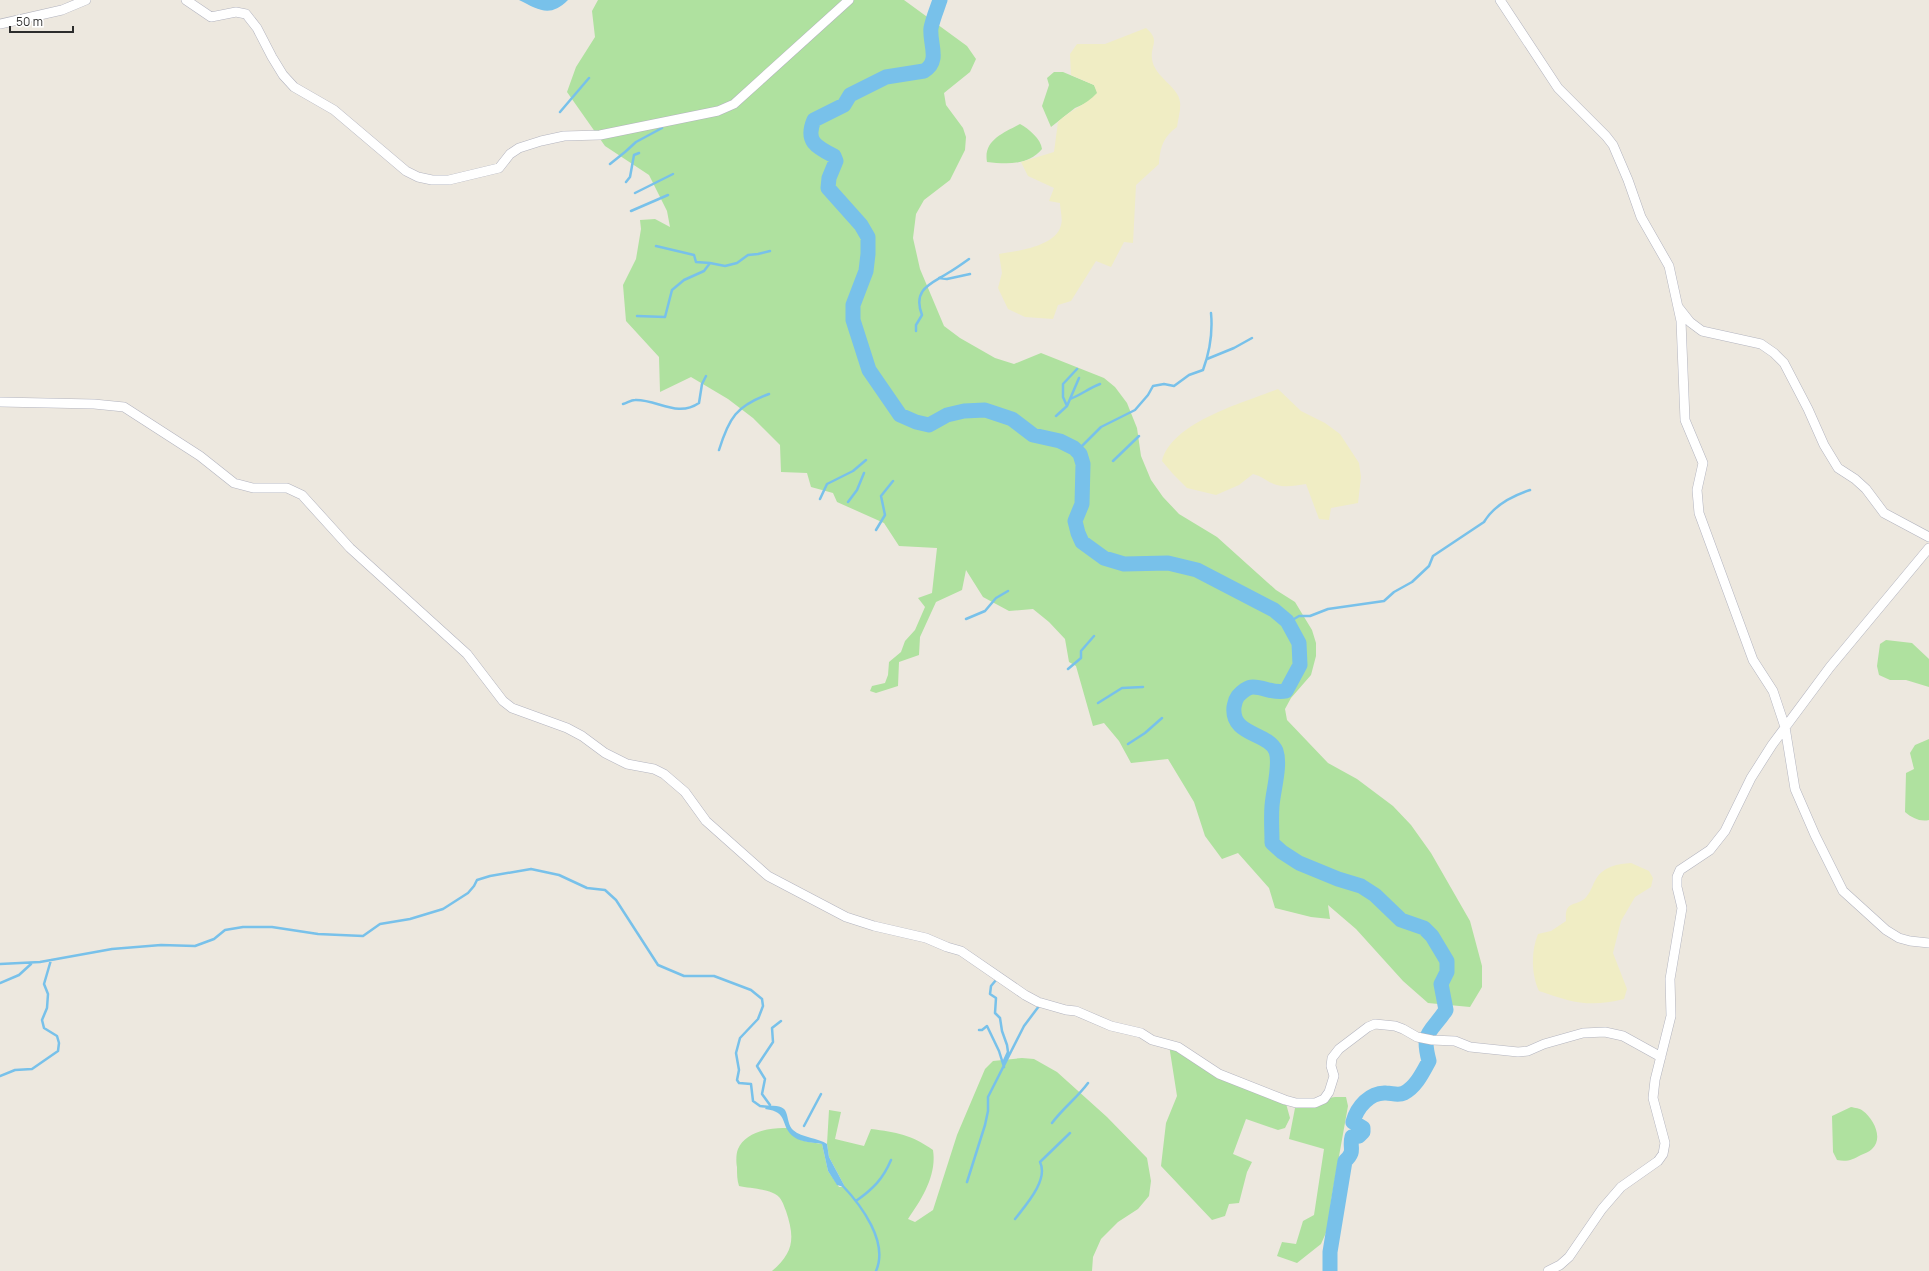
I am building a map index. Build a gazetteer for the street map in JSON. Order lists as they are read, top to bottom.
{
  "scale_bar": "50 m"
}
